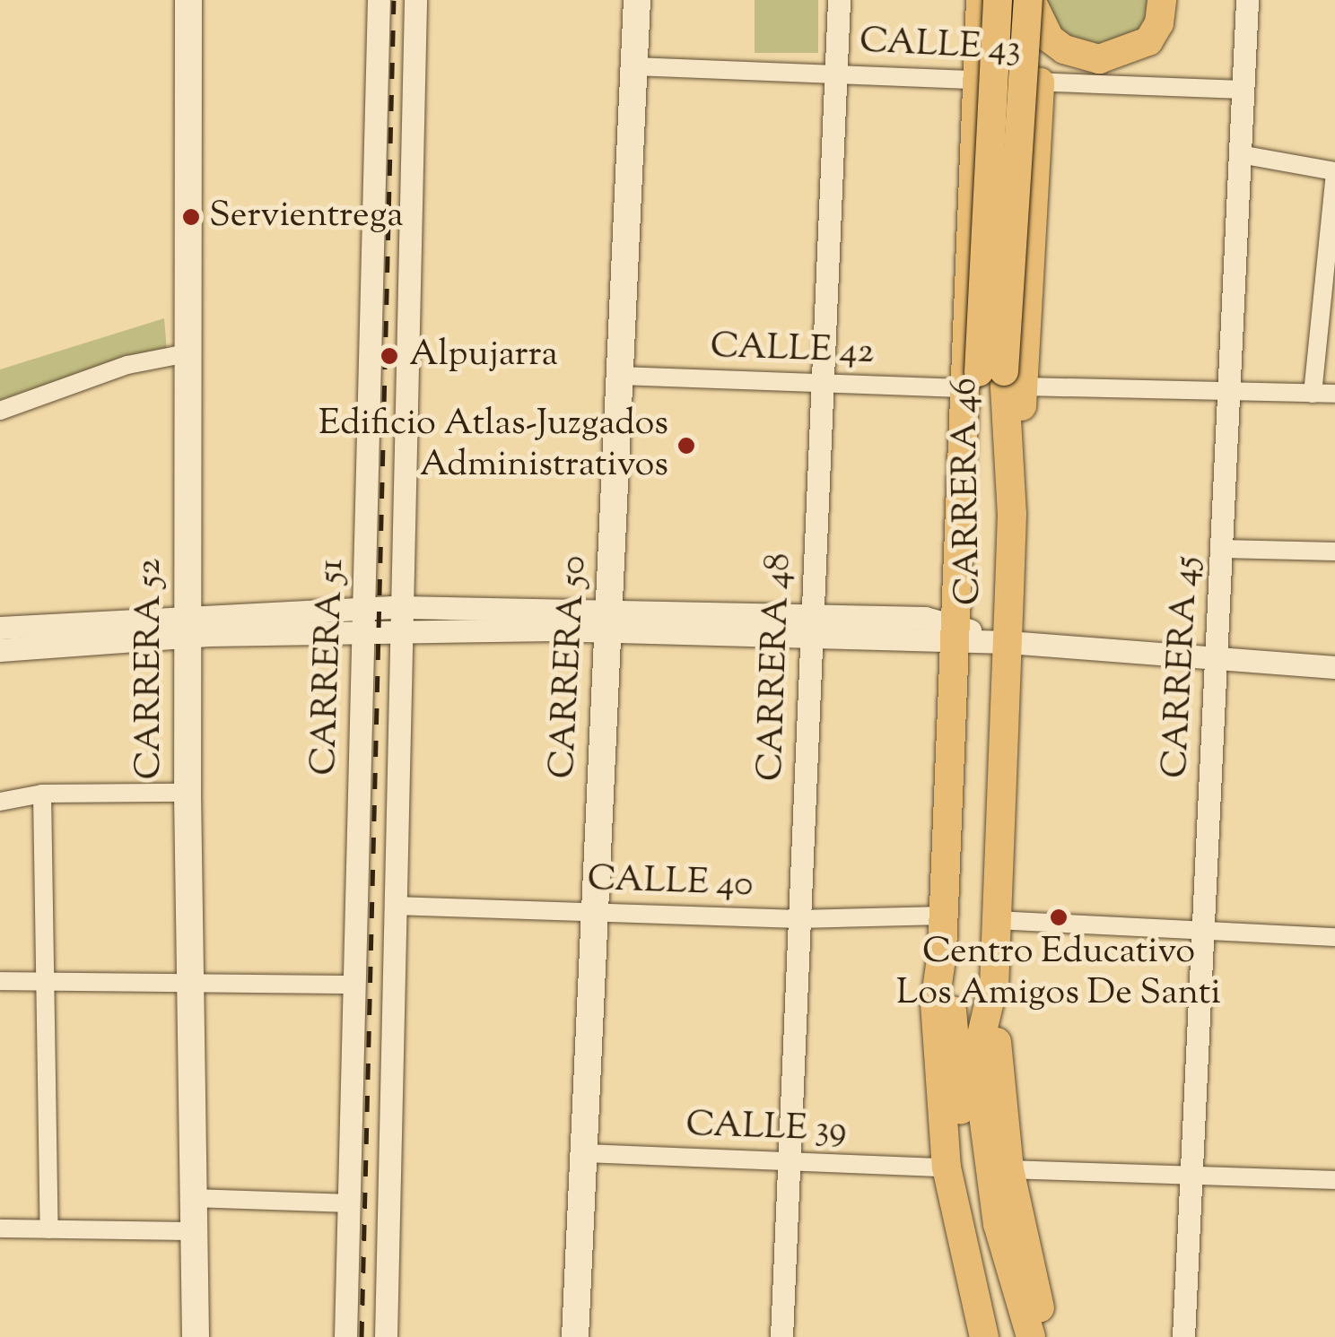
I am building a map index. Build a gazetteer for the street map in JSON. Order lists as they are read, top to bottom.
{
  "streets": {
    "main road": ["CARRERA 46", "CARRERA 50", "CARRERA 52"],
    "street": [
      "CALLE 43",
      "CALLE 42",
      "CARRERA 51",
      "CARRERA 48",
      "CARRERA 45",
      "CALLE 40",
      "CALLE 39"
    ]
  },
  "crossings": [
    ["CALLE 43", "CARRERA 46"],
    ["CALLE 43", "CARRERA 50"],
    ["CALLE 43", "CARRERA 48"],
    ["CALLE 43", "CARRERA 45"],
    ["CALLE 42", "CARRERA 46"],
    ["CALLE 42", "CARRERA 50"],
    ["CALLE 42", "CARRERA 48"],
    ["CALLE 42", "CARRERA 45"],
    ["CARRERA 46", "CALLE 40"],
    ["CARRERA 46", "CALLE 39"],
    ["CARRERA 51", "CALLE 40"],
    ["CARRERA 50", "CALLE 40"],
    ["CARRERA 50", "CALLE 39"],
    ["CARRERA 48", "CALLE 40"],
    ["CARRERA 48", "CALLE 39"]
  ],
  "places": [
    "Servientrega",
    "Alpujarra",
    "Edificio Atlas-Juzgados Administrativos",
    "Centro Educativo Los Amigos De Santi"
  ]
}
